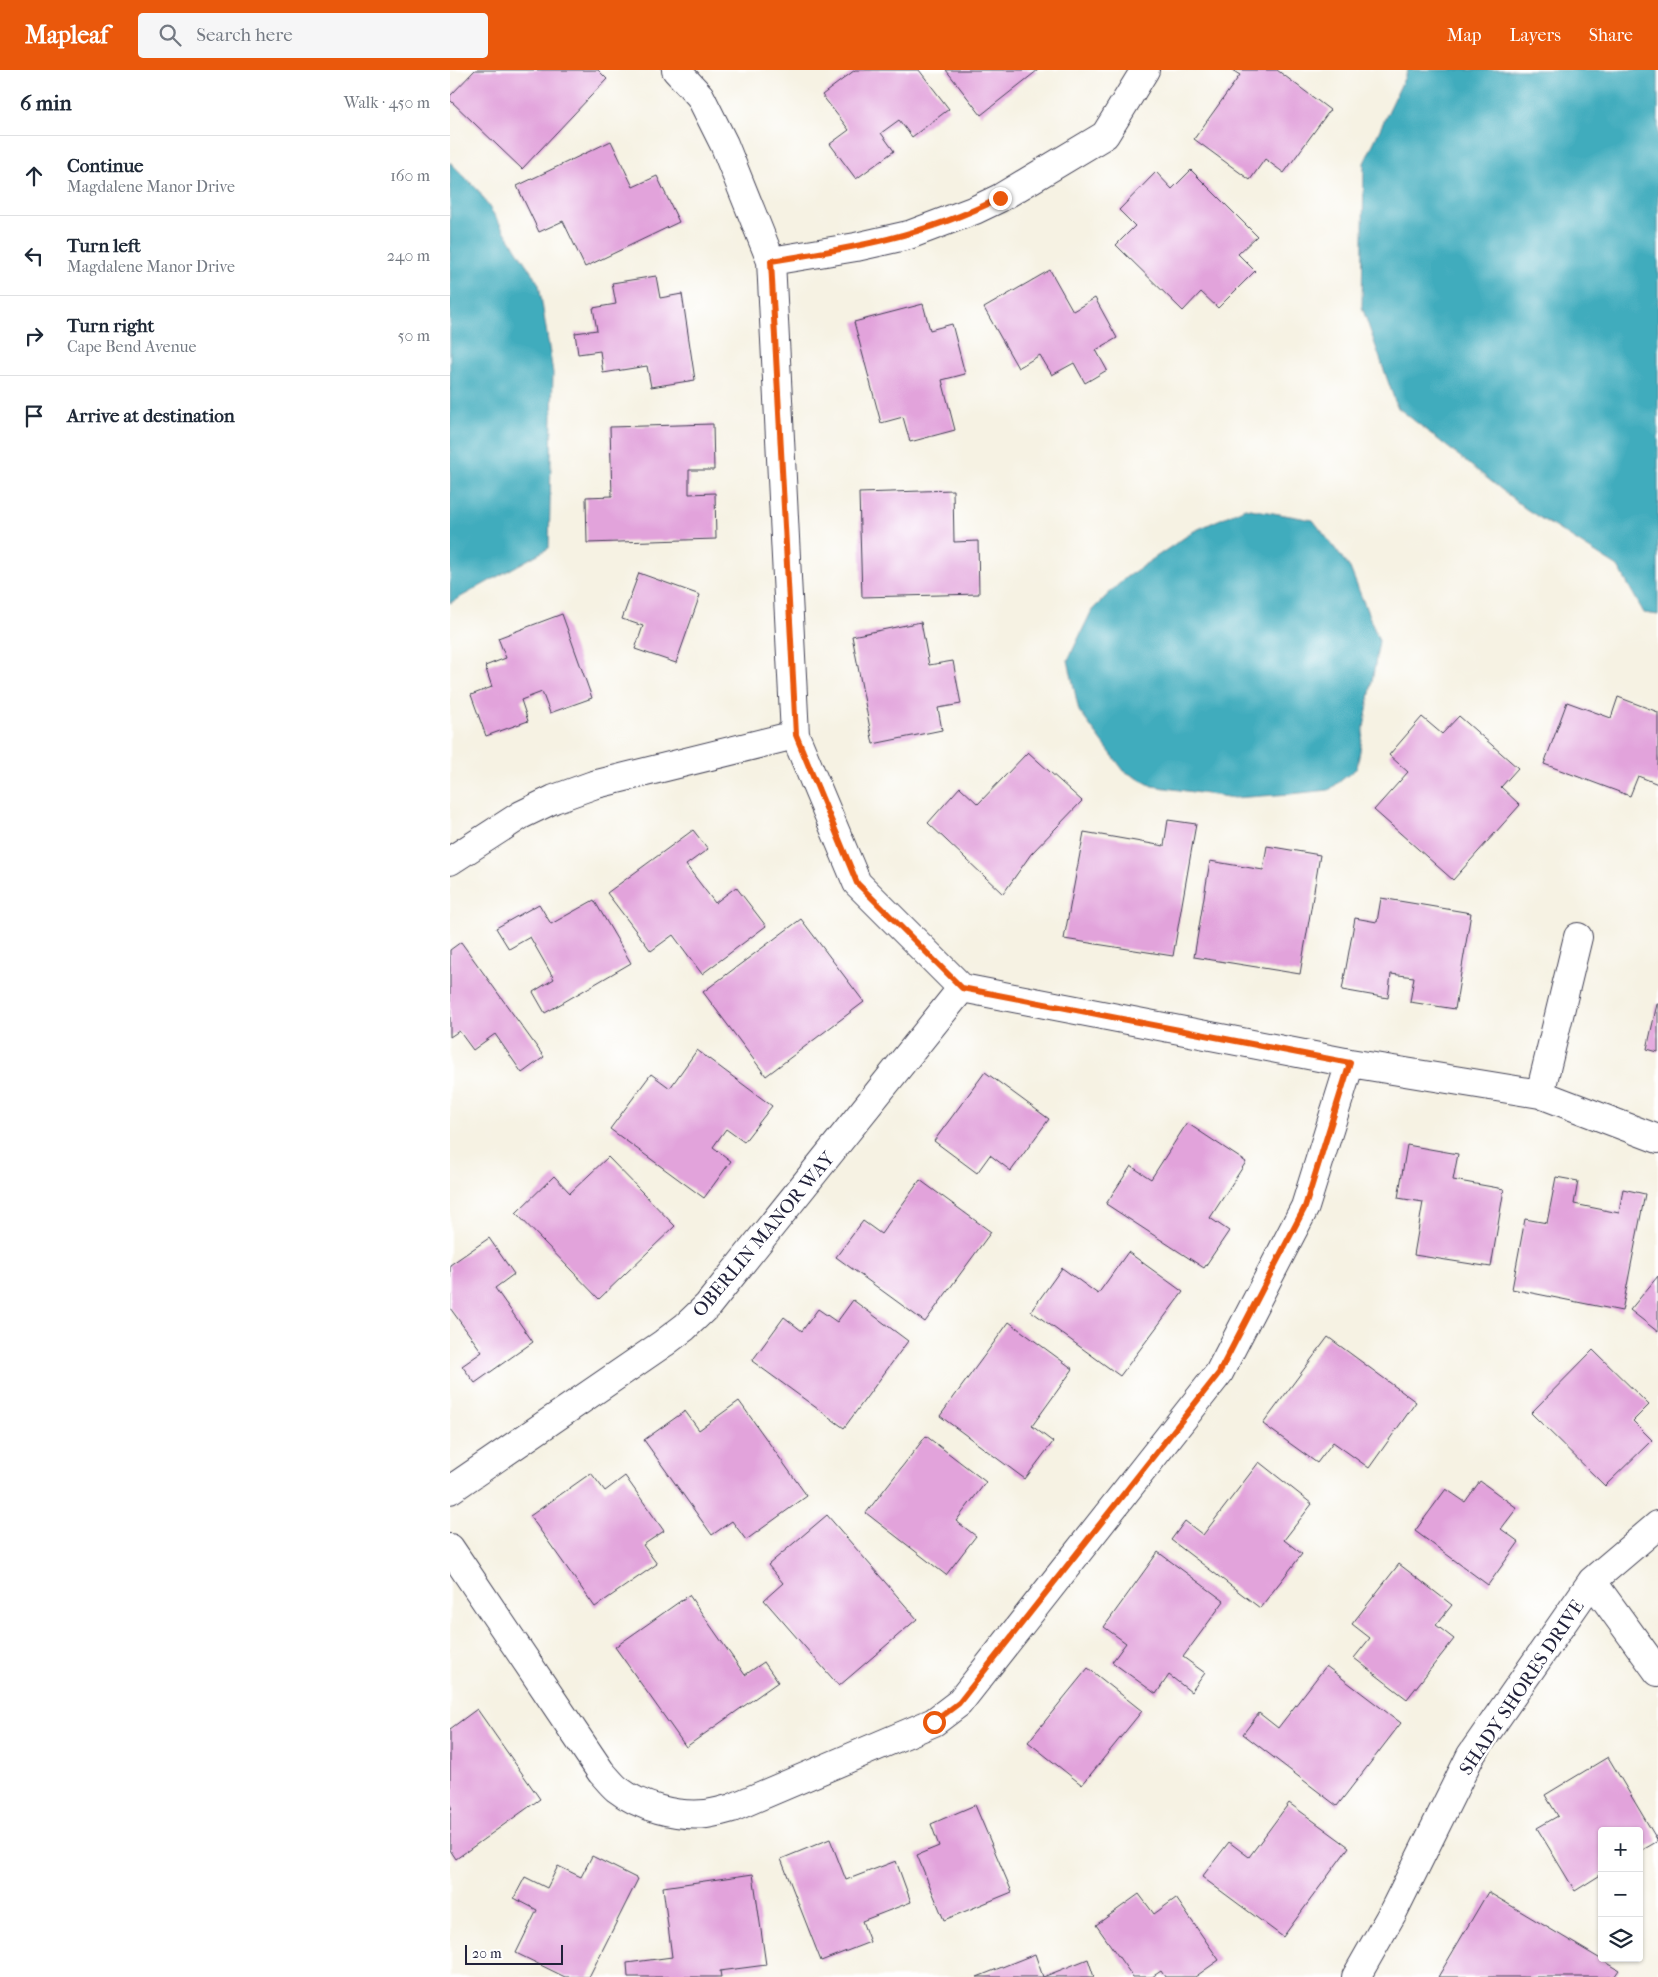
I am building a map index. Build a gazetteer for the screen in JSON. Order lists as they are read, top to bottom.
{
  "streets": {
    "street": ["OBERLIN MANOR WAY", "SHADY SHORES DRIVE"]
  },
  "scale_bar": "20 m",
  "page": {
    "header": "Mapleaf",
    "search": "Search here",
    "nav": ["Map", "Layers", "Share"],
    "heading": ["6 min", "Walk · 450 m"],
    "list": [
      ["Continue", "Magdalene Manor Drive", "160 m"],
      ["Turn left", "Magdalene Manor Drive", "240 m"],
      ["Turn right", "Cape Bend Avenue", "50 m"],
      "Arrive at destination"
    ],
    "map_buttons": ["+", "−"],
    "scale": "20 m"
  }
}
